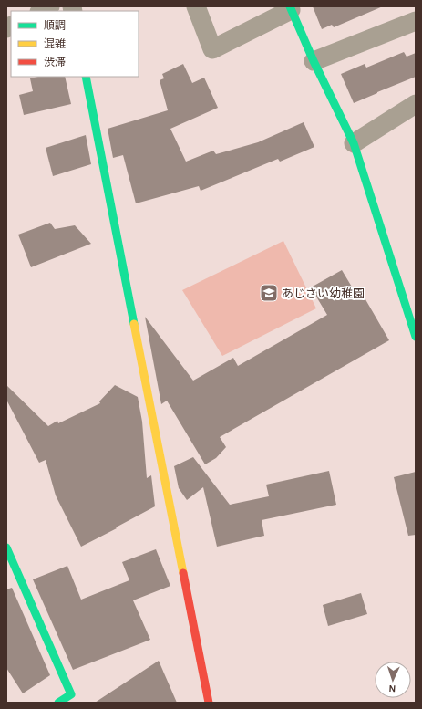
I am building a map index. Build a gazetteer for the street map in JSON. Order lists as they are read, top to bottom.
{
  "places": {
    "school or university": ["あじさい幼稚園"]
  },
  "legend": ["順調", "混雑", "渋滞"],
  "north": "bottom"
}
